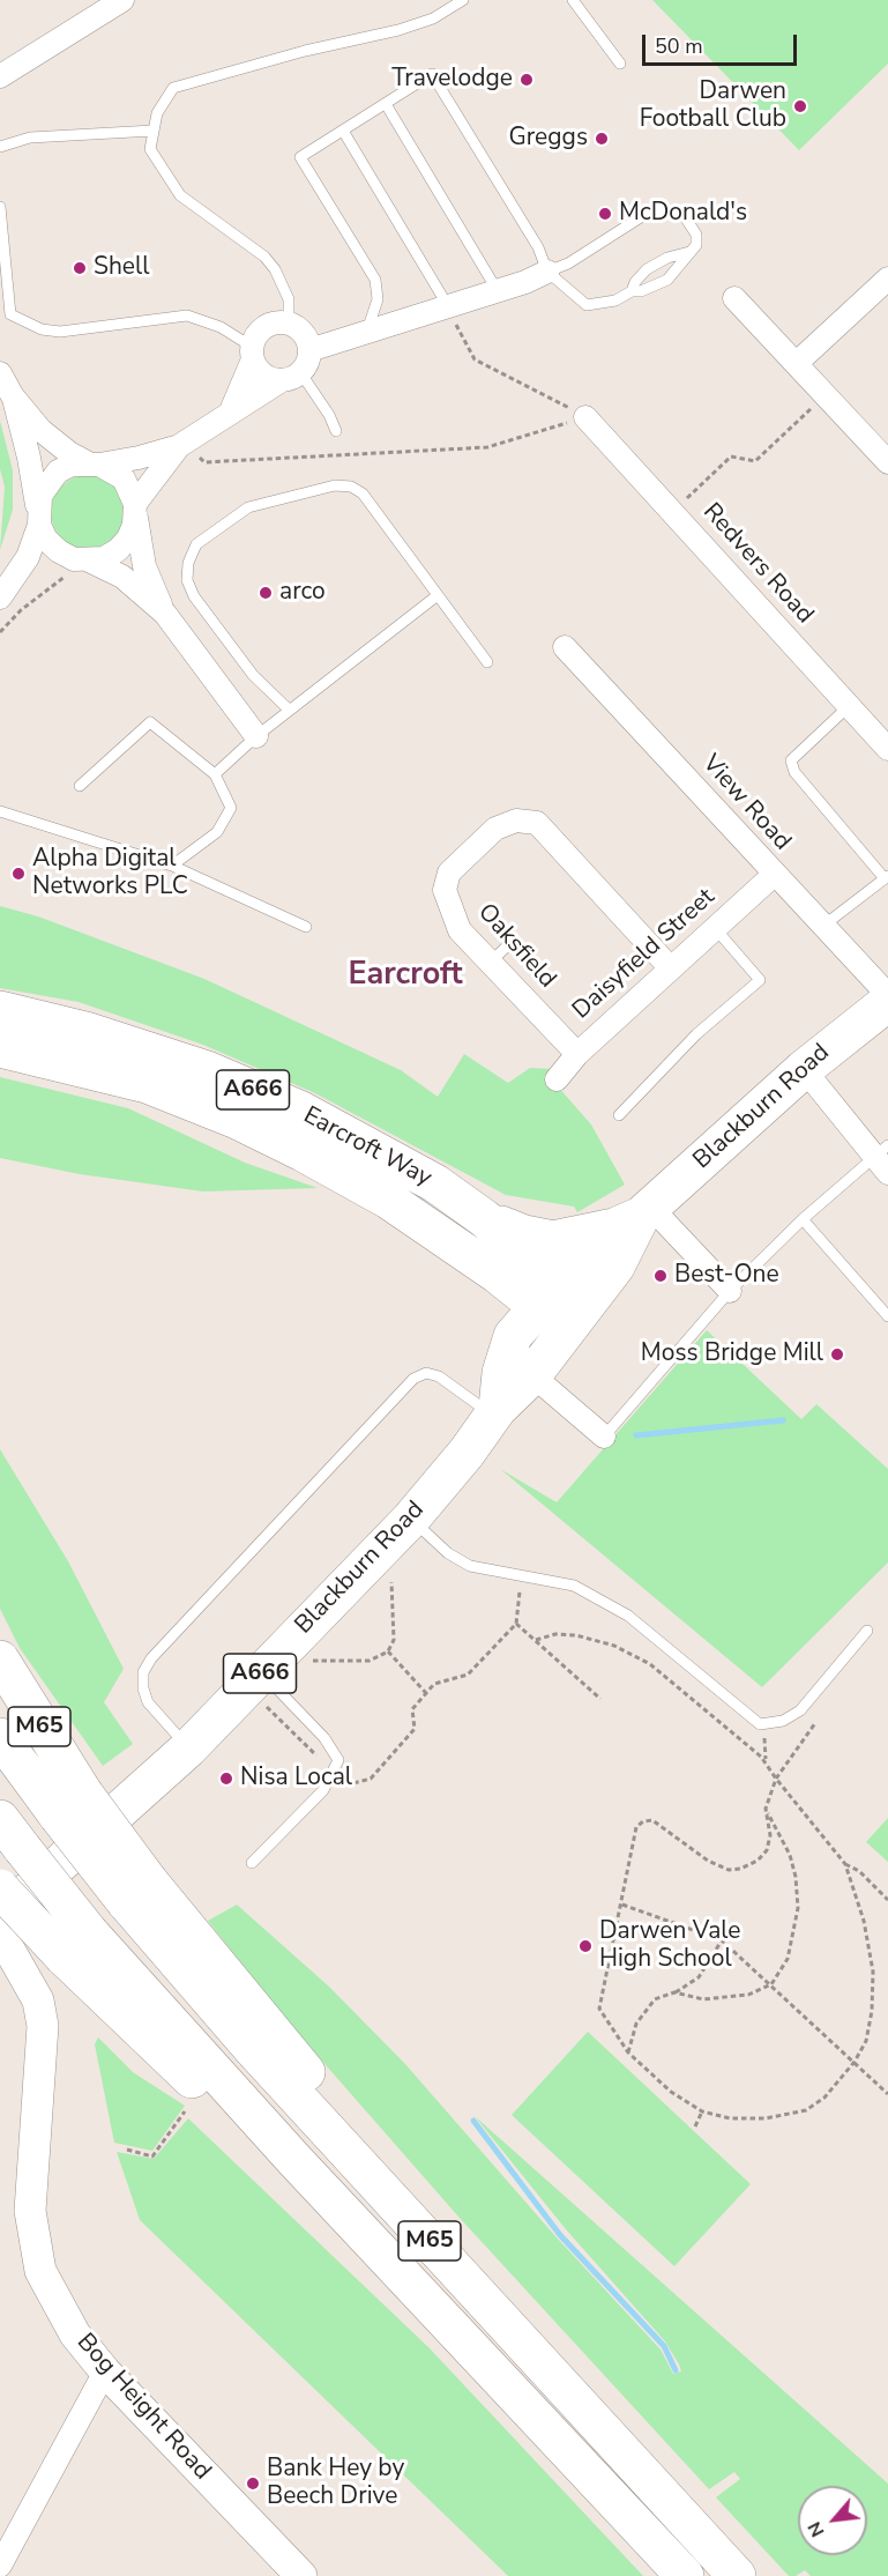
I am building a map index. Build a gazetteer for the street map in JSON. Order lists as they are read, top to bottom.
{
  "streets": {
    "highway": [
      "A666",
      "Blackburn Road",
      "Earcroft Way",
      "M65"
    ],
    "street": [
      "Redvers Road",
      "View Road",
      "Oaksfield",
      "Daisyfield Street",
      "Bog Height Road"
    ]
  },
  "crossings": [
    ["View Road", "Daisyfield Street"],
    ["Oaksfield", "Daisyfield Street"],
    ["Blackburn Road", "Earcroft Way"]
  ],
  "districts": ["Earcroft"],
  "places": [
    "Travelodge",
    "Darwen Football Club",
    "Greggs",
    "McDonald's",
    "Shell",
    "arco",
    "Alpha Digital Networks PLC",
    "Best-One",
    "Moss Bridge Mill",
    "Nisa Local",
    "Darwen Vale High School",
    "Bank Hey by Beech Drive"
  ],
  "scale_bar": "50 m",
  "north": "bottom left"
}
